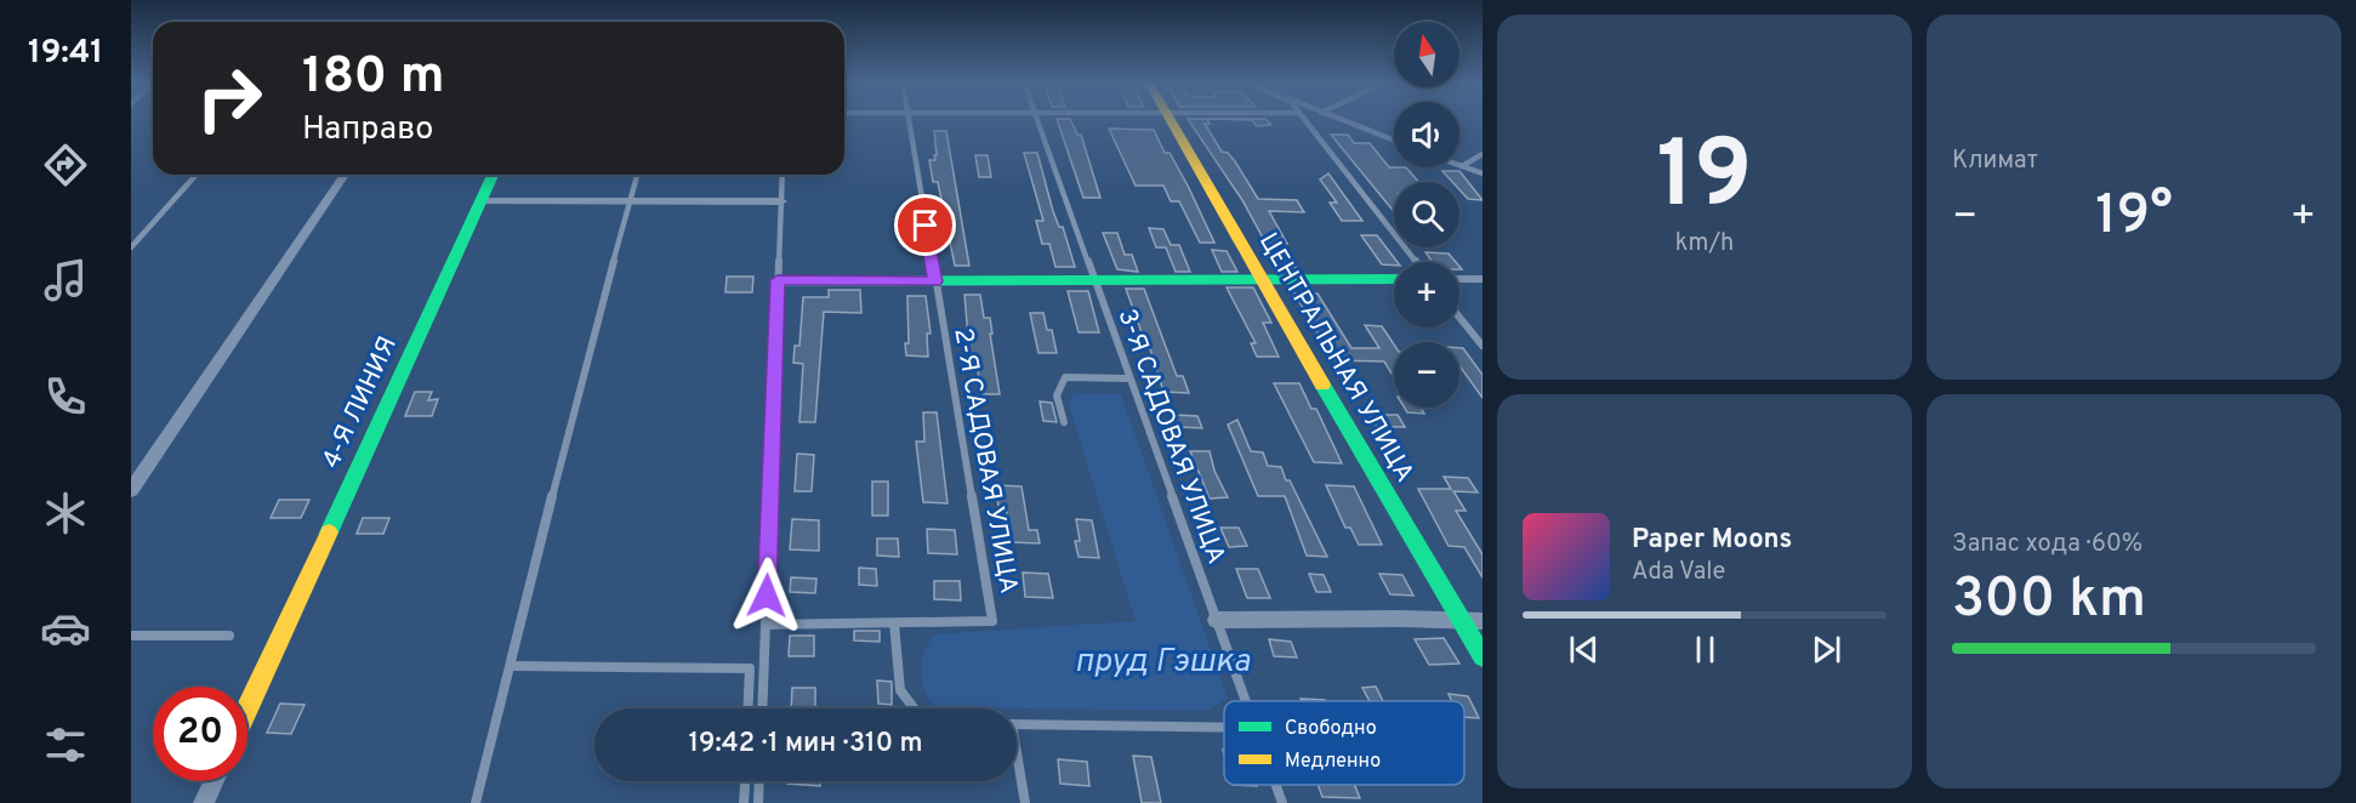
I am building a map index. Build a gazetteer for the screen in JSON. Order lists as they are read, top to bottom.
{
  "streets": {
    "street": ["ЦЕНТРАЛЬНАЯ УЛИЦА", "4-Я ЛИНИЯ"],
    "lane": ["3-Я САДОВАЯ УЛИЦА", "2-Я САДОВАЯ УЛИЦА"]
  },
  "water": ["пруд Гэшка"],
  "legend": ["Свободно", "Медленно"],
  "north": "top",
  "page": {
    "tabs": "19:41",
    "tile": [
      ["19", "km/h"],
      "Климат",
      ["Запас хода · 60%", "300 km"]
    ],
    "map_buttons": ["+", "−"],
    "turn": ["180 m", "Направо"],
    "heat": ["−", "19°", "+"],
    "song": ["Paper Moons", "Ada Vale"],
    "limit": "20",
    "trip": "19:42 · 1 мин · 310 m"
  }
}
